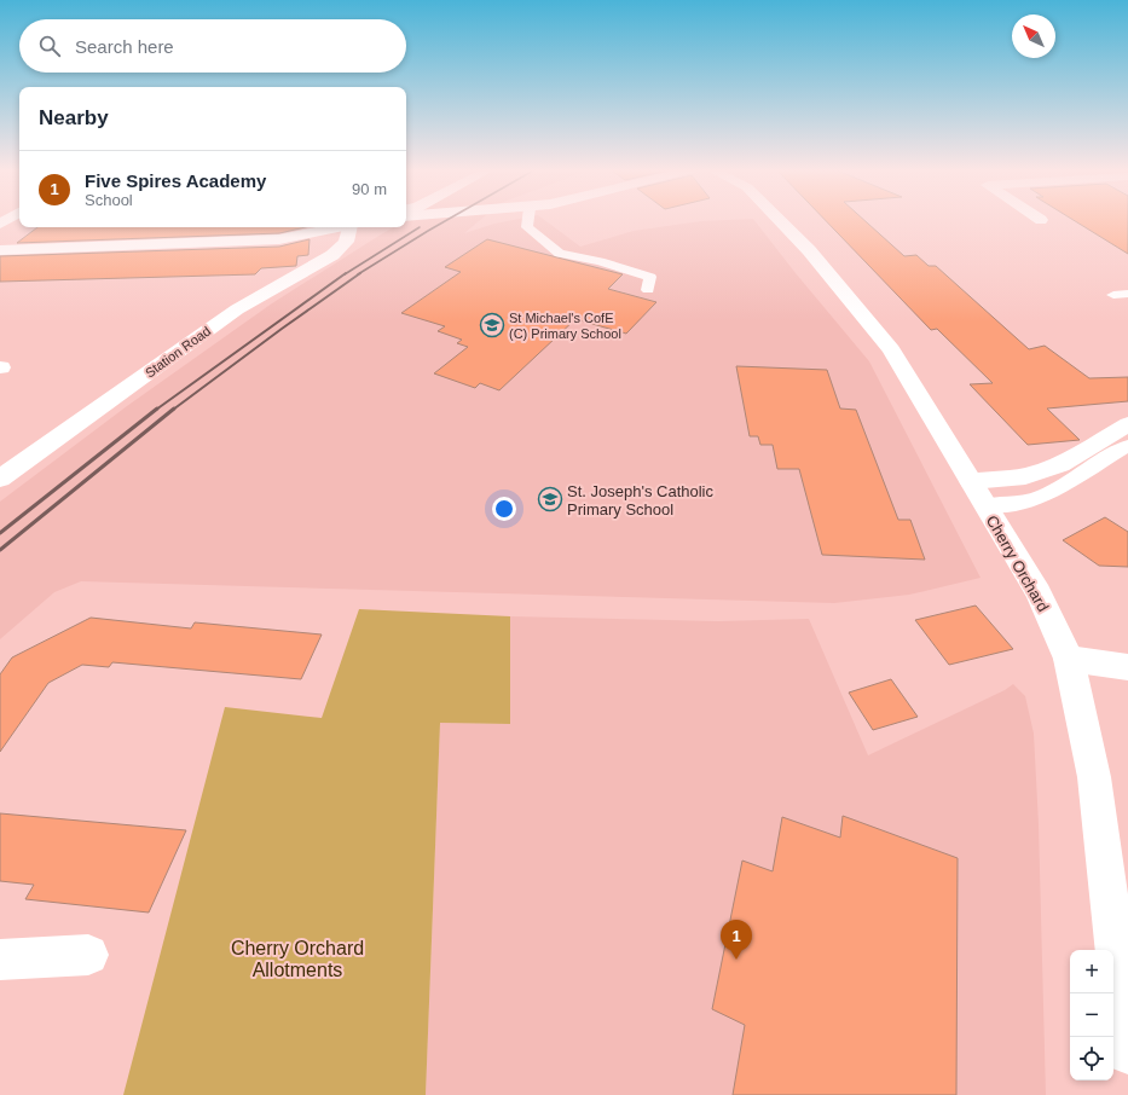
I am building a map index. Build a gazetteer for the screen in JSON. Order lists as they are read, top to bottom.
{
  "streets": {
    "street": ["Station Road", "Cherry Orchard"]
  },
  "parks": ["Cherry Orchard Allotments"],
  "places": {
    "school or university": ["St Michael's CofE (C) Primary School", "St. Joseph's Catholic Primary School"]
  },
  "north": "top left",
  "page": {
    "search": "Search here",
    "heading": "Nearby",
    "list": [
      {
        "mark": "1",
        "name": "Five Spires Academy",
        "note": "School",
        "value": "90 m"
      }
    ],
    "pins": "1",
    "map_buttons": ["+", "−"]
  }
}
